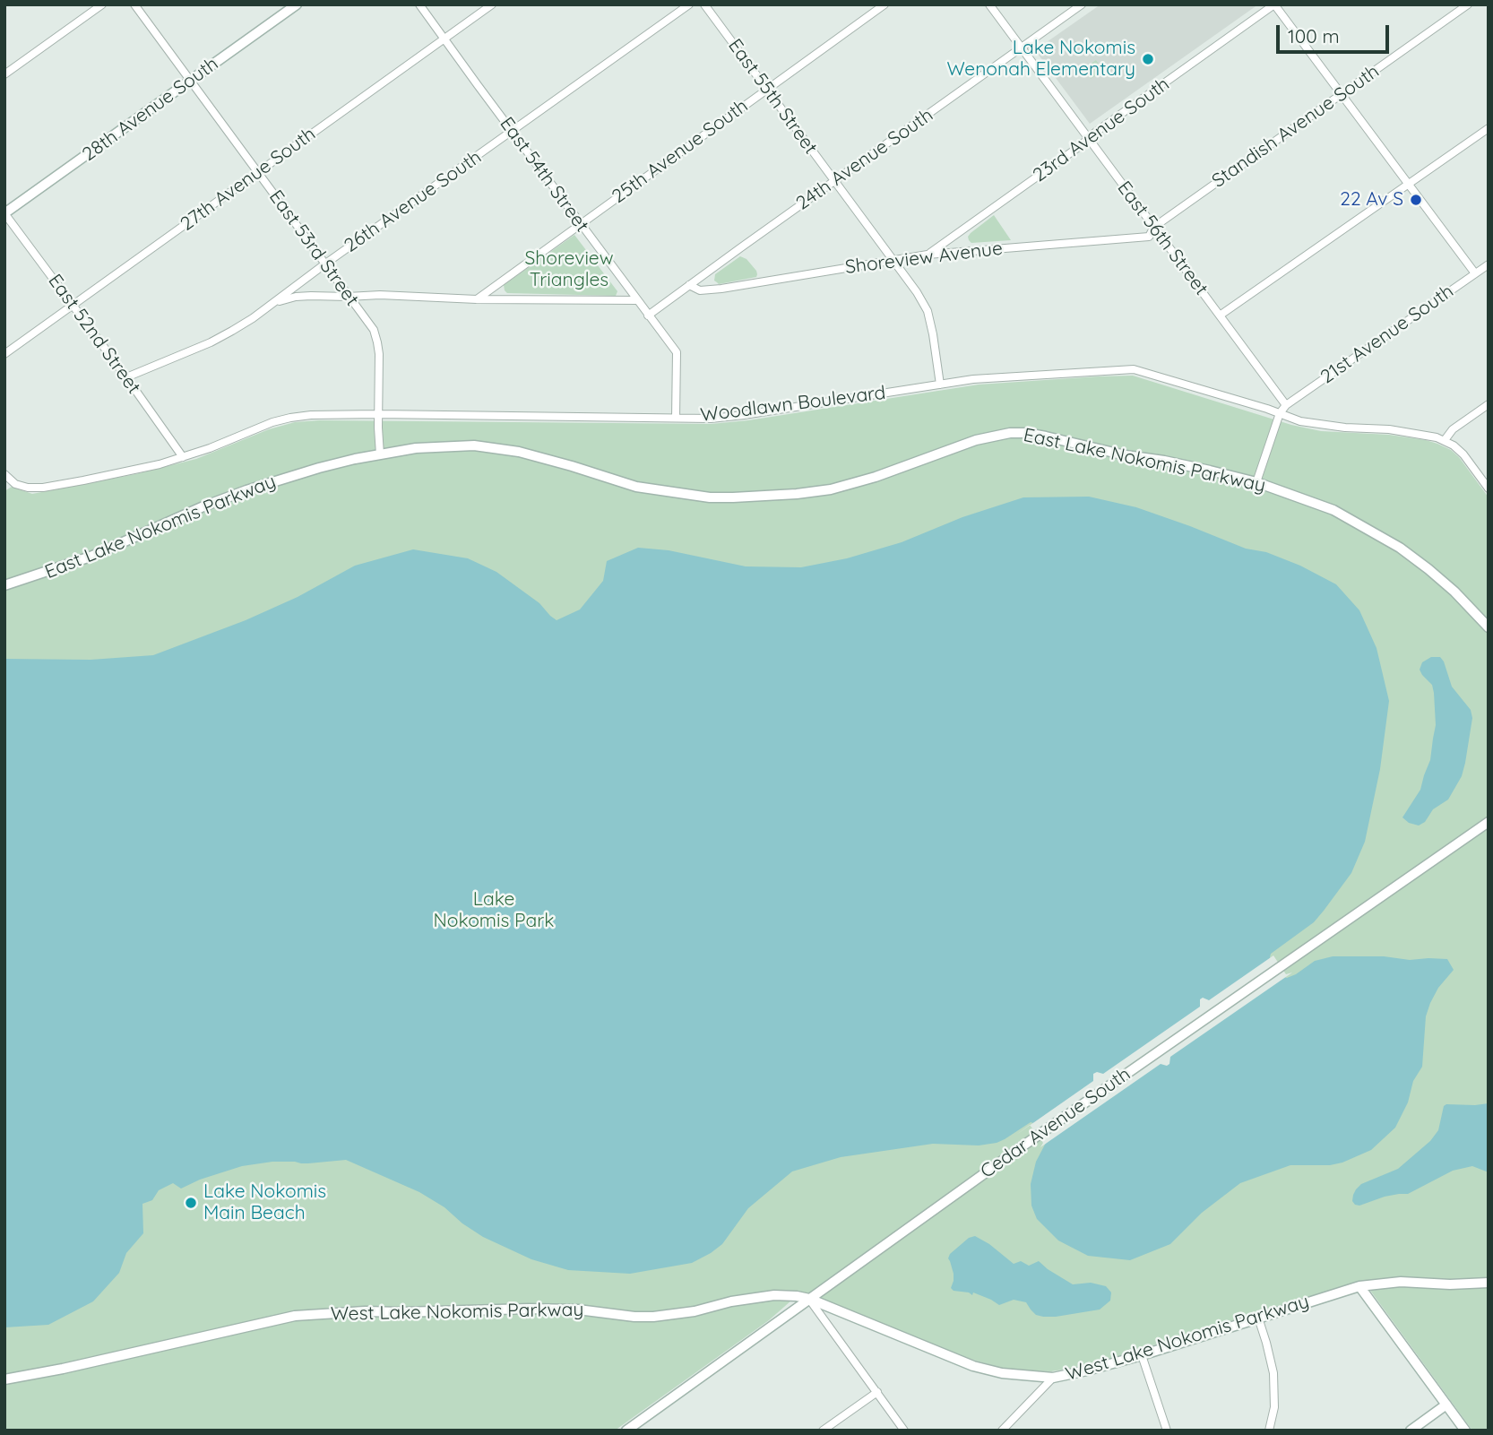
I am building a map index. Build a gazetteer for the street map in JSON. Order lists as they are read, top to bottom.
{
  "streets": {
    "street": [
      "East 55th Street",
      "28th Avenue South",
      "Standish Avenue South",
      "23rd Avenue South",
      "25th Avenue South",
      "24th Avenue South",
      "East 54th Street",
      "27th Avenue South",
      "26th Avenue South",
      "East 56th Street",
      "East 53rd Street",
      "Shoreview Avenue",
      "East 52nd Street",
      "21st Avenue South",
      "Woodlawn Boulevard",
      "East Lake Nokomis Parkway",
      "Cedar Avenue South",
      "West Lake Nokomis Parkway"
    ]
  },
  "crossings": [
    ["East 55th Street", "25th Avenue South"],
    ["East 55th Street", "24th Avenue South"],
    ["East 55th Street", "Shoreview Avenue"],
    ["East 55th Street", "Woodlawn Boulevard"],
    ["28th Avenue South", "East 53rd Street"],
    ["28th Avenue South", "East 52nd Street"],
    ["Standish Avenue South", "East 56th Street"],
    ["Standish Avenue South", "Shoreview Avenue"],
    ["23rd Avenue South", "East 56th Street"],
    ["23rd Avenue South", "Shoreview Avenue"],
    ["25th Avenue South", "East 54th Street"],
    ["24th Avenue South", "East 54th Street"],
    ["24th Avenue South", "East 56th Street"],
    ["24th Avenue South", "Shoreview Avenue"],
    ["East 54th Street", "27th Avenue South"],
    ["East 54th Street", "26th Avenue South"],
    ["East 54th Street", "Woodlawn Boulevard"],
    ["27th Avenue South", "East 53rd Street"],
    ["27th Avenue South", "East 52nd Street"],
    ["26th Avenue South", "East 53rd Street"],
    ["26th Avenue South", "East 52nd Street"],
    ["East 56th Street", "Shoreview Avenue"],
    ["East 56th Street", "21st Avenue South"],
    ["East 53rd Street", "Woodlawn Boulevard"],
    ["East 53rd Street", "East Lake Nokomis Parkway"],
    ["East 52nd Street", "Woodlawn Boulevard"],
    ["Cedar Avenue South", "West Lake Nokomis Parkway"]
  ],
  "parks": ["Shoreview Triangles", "Lake Nokomis Park"],
  "places": ["Lake Nokomis Wenonah Elementary", "22 Av S", "Lake Nokomis Main Beach"],
  "scale_bar": "100 m"
}
